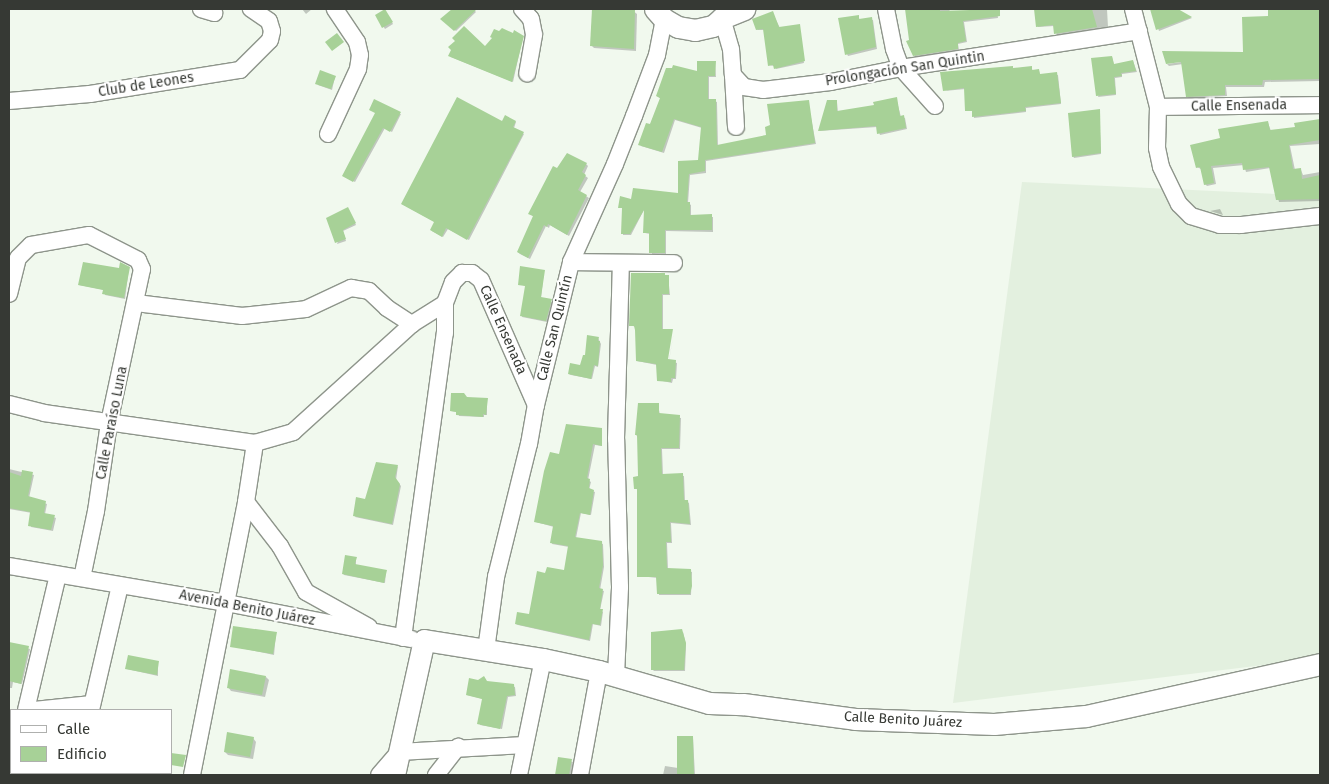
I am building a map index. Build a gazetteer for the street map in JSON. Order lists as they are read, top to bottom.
{
  "streets": {
    "street": [
      "Prolongación San Quintin",
      "Club de Leones",
      "Calle Ensenada",
      "Calle San Quintín",
      "Calle Paraíso Luna",
      "Avenida Benito Juárez",
      "Calle Benito Juárez"
    ]
  },
  "crossings": [
    ["Calle Ensenada", "Calle San Quintín"],
    ["Calle San Quintín", "Avenida Benito Juárez"],
    ["Calle San Quintín", "Calle Benito Juárez"],
    ["Calle Paraíso Luna", "Avenida Benito Juárez"],
    ["Avenida Benito Juárez", "Calle Benito Juárez"]
  ],
  "legend": ["Calle", "Edificio"]
}
